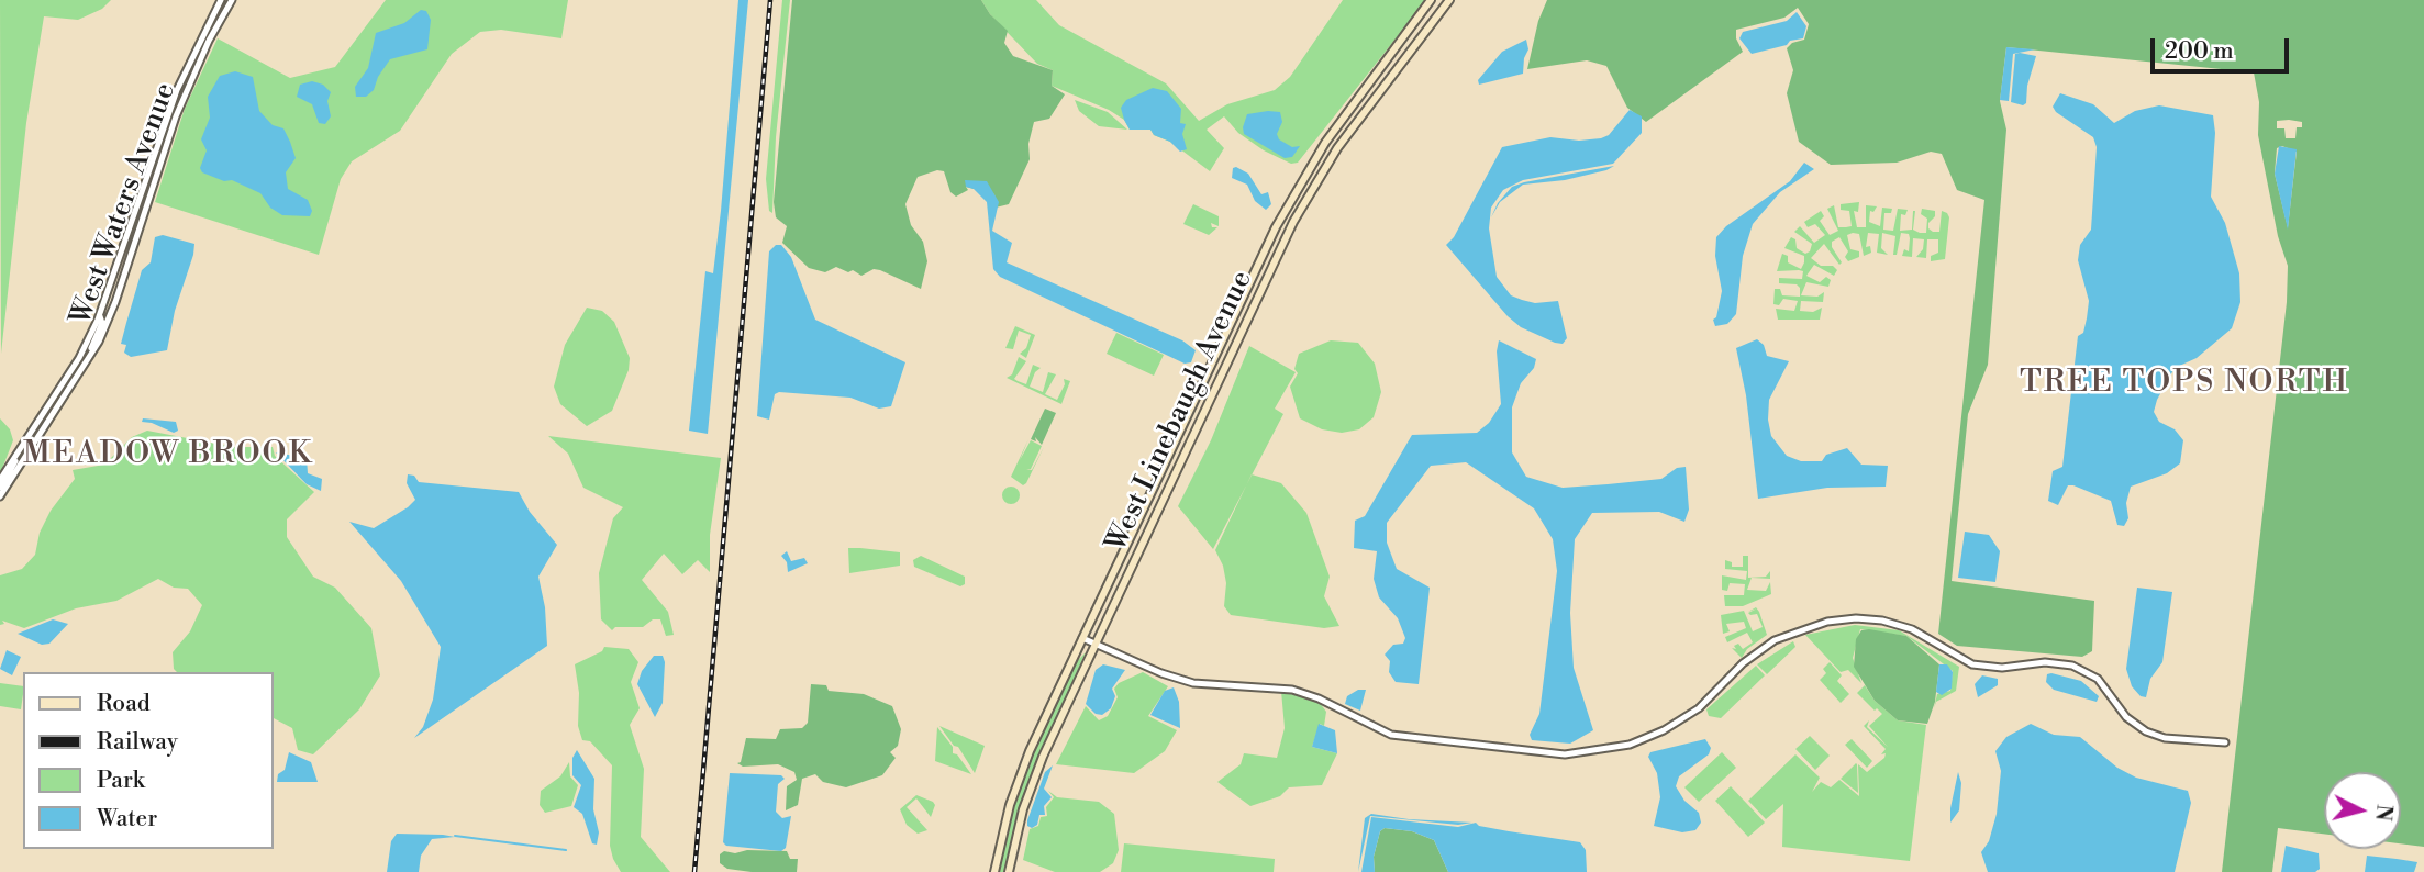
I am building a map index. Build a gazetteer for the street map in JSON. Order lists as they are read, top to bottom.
{
  "streets": {
    "main road": ["West Linebaugh Avenue"],
    "street": ["West Waters Avenue"]
  },
  "districts": ["TREE TOPS NORTH", "MEADOW BROOK"],
  "legend": [
    "Road",
    "Railway",
    "Park",
    "Water"
  ],
  "scale_bar": "200 m",
  "north": "right"
}
